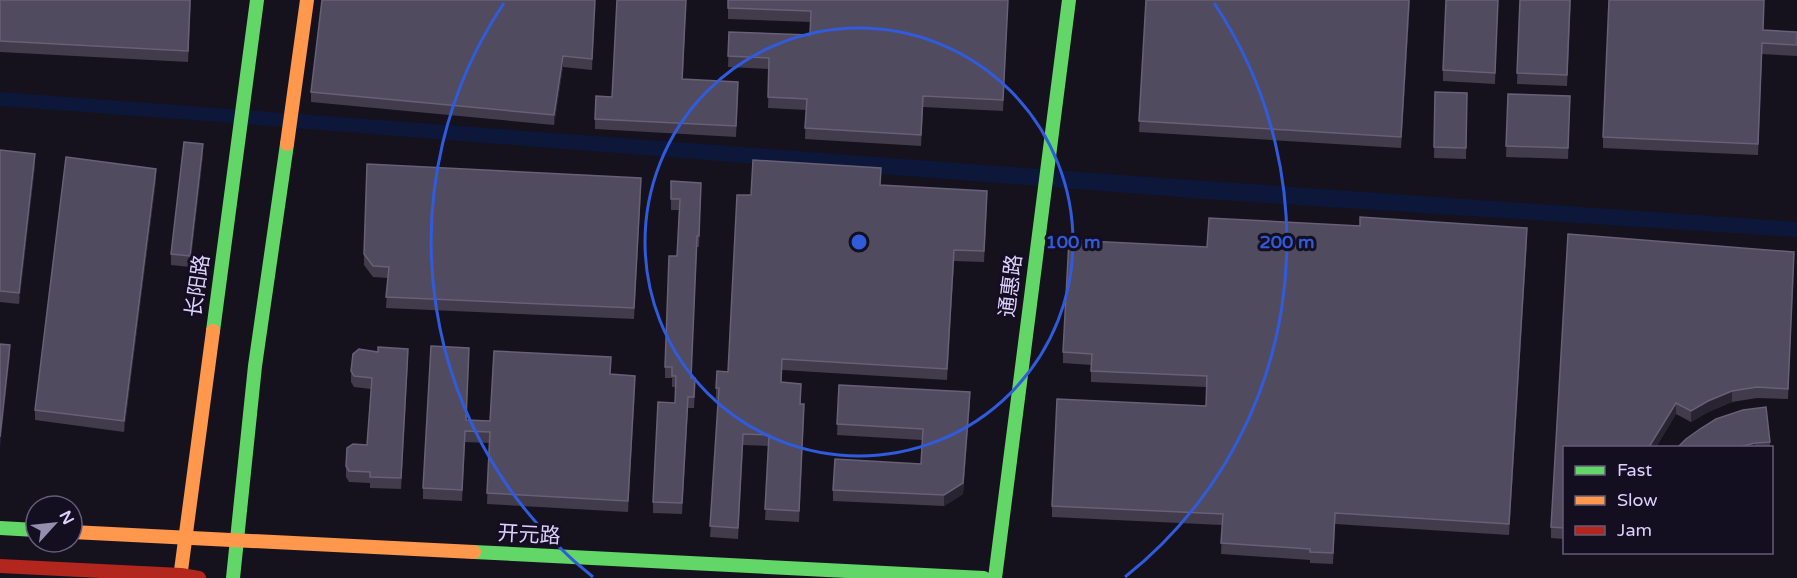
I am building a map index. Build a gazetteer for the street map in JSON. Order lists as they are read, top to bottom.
{
  "streets": {
    "main road": ["长阳路", "通惠路", "开元路"]
  },
  "crossings": [
    ["长阳路", "开元路"]
  ],
  "legend": ["Fast", "Slow", "Jam"],
  "north": "top right",
  "rings": ["100 m", "200 m"]
}
